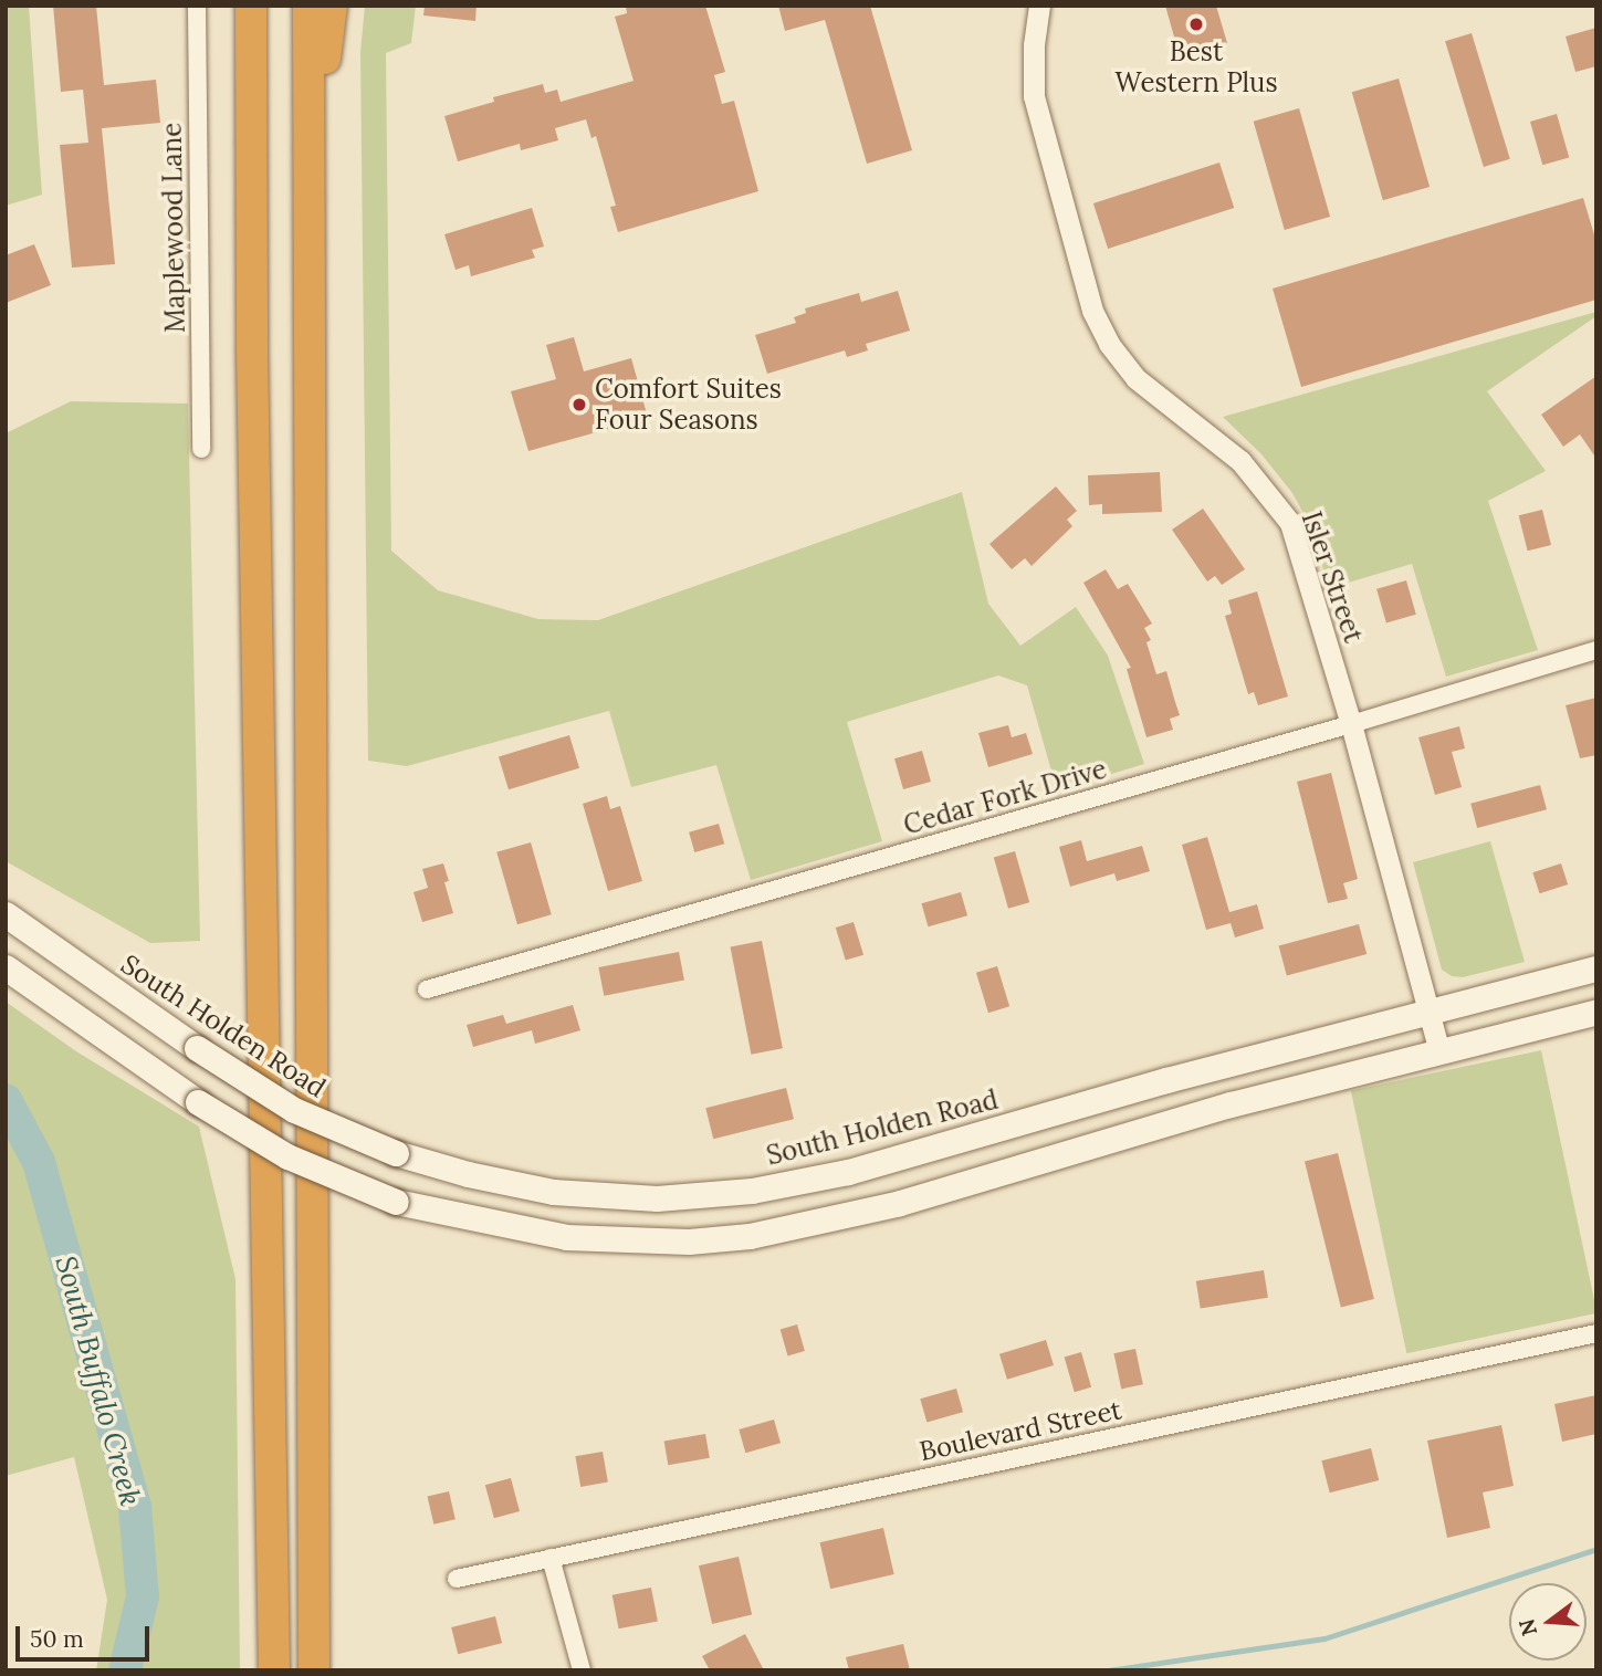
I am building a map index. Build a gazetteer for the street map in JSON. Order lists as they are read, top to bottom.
{
  "streets": {
    "main road": ["South Holden Road"],
    "street": [
      "Maplewood Lane",
      "Isler Street",
      "Cedar Fork Drive",
      "Boulevard Street"
    ]
  },
  "crossings": [
    ["Isler Street", "Cedar Fork Drive"],
    ["Isler Street", "South Holden Road"]
  ],
  "water": ["South Buffalo Creek"],
  "places": ["Best Western Plus", "Comfort Suites Four Seasons"],
  "scale_bar": "50 m",
  "north": "left"
}
